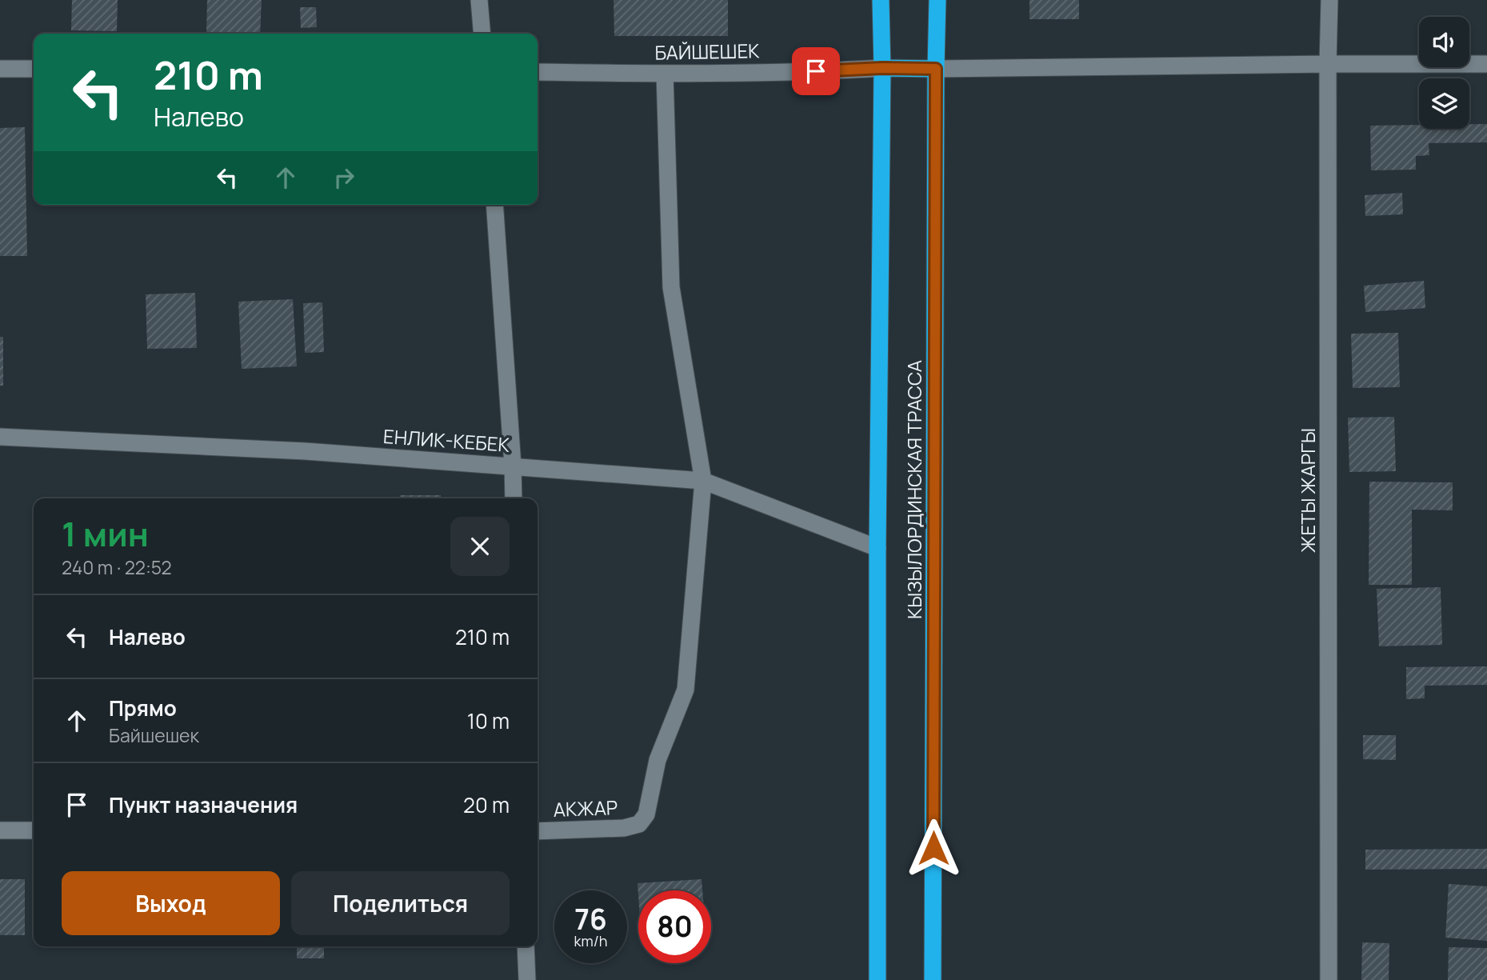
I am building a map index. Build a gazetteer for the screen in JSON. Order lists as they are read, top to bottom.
{
  "streets": {
    "highway": ["КЫЗЫЛОРДИНСКАЯ ТРАССА"],
    "street": [
      "БАЙШЕШЕК",
      "ЕНЛИК-КЕБЕК",
      "ЖЕТЫ ЖАРГЫ",
      "АКЖАР"
    ]
  },
  "crossings": [
    ["БАЙШЕШЕК", "КЫЗЫЛОРДИНСКАЯ ТРАССА"],
    ["ЕНЛИК-КЕБЕК", "КЫЗЫЛОРДИНСКАЯ ТРАССА"],
    ["ЕНЛИК-КЕБЕК", "АКЖАР"]
  ],
  "page": {
    "turn": ["210 m", "Налево"],
    "heading": ["1 мин", "240 m · 22:52"],
    "list": [
      {
        "name": "Налево",
        "value": "210 m"
      },
      {
        "name": "Прямо",
        "note": "Байшешек",
        "value": "10 m"
      },
      {
        "name": "Пункт назначения",
        "value": "20 m"
      }
    ],
    "buttons": ["Выход", "Поделиться"],
    "speed": "76 km/h",
    "limit": "80"
  }
}
